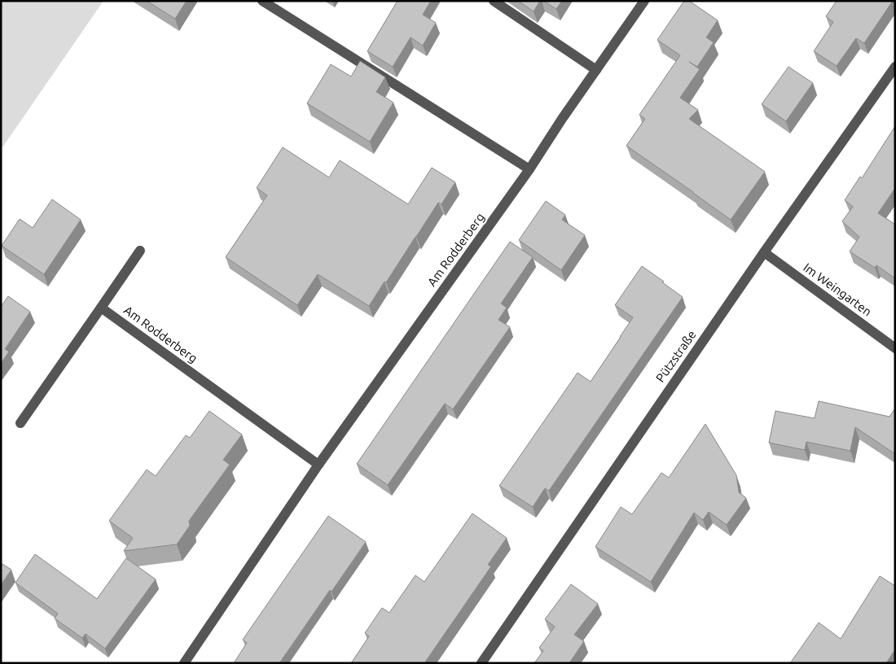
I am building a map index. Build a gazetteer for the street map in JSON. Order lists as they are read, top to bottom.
{
  "streets": {
    "street": ["Am Rodderberg", "Im Weingarten", "Pützstraße"]
  },
  "crossings": [
    ["Im Weingarten", "Pützstraße"]
  ]
}
